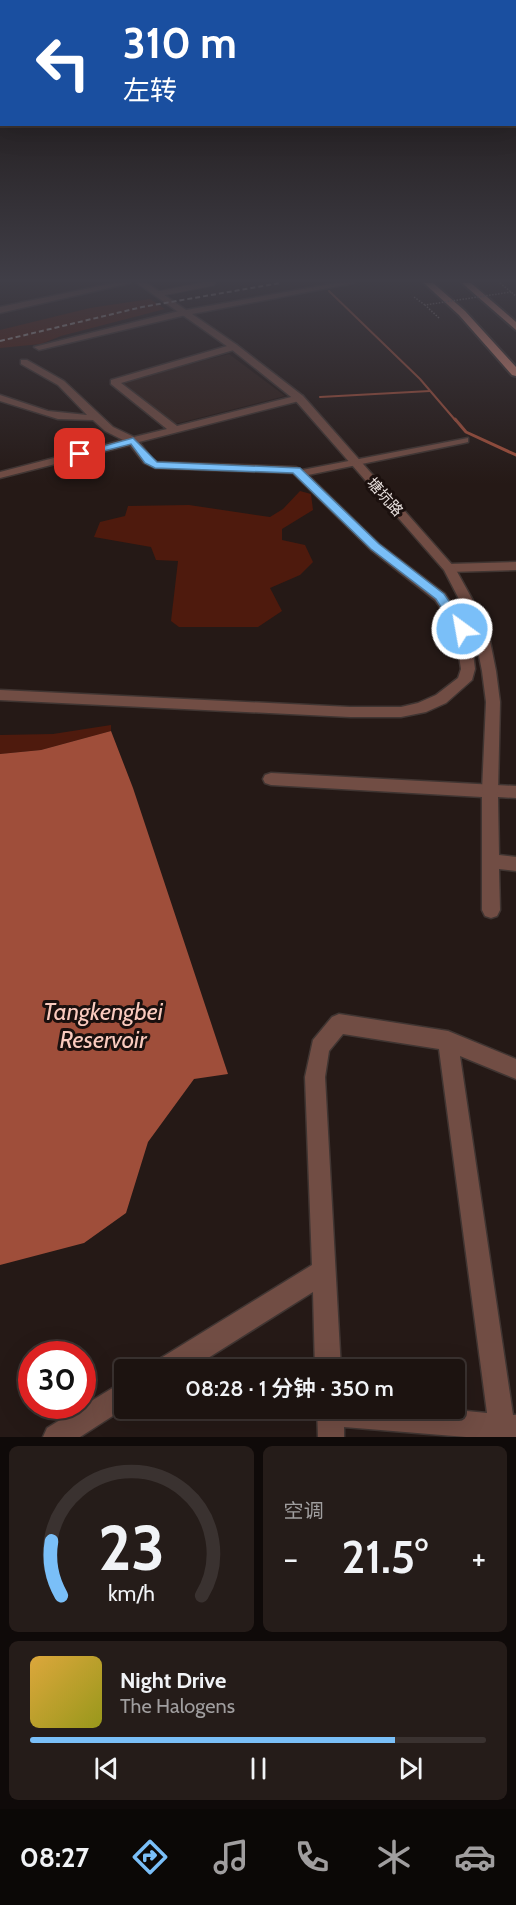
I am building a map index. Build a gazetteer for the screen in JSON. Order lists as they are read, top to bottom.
{
  "streets": {
    "street": ["塘坑路"]
  },
  "water": ["Tangkengbei Reservoir"],
  "page": {
    "turn": ["310 m", "左转"],
    "limit": "30",
    "trip": "08:28 · 1 分钟 · 350 m",
    "tile": "空调",
    "heat": ["−", "21.5°", "+"],
    "song": ["Night Drive", "The Halogens"],
    "tabs": "08:27",
    "gauge": ["23", "km/h"]
  }
}
